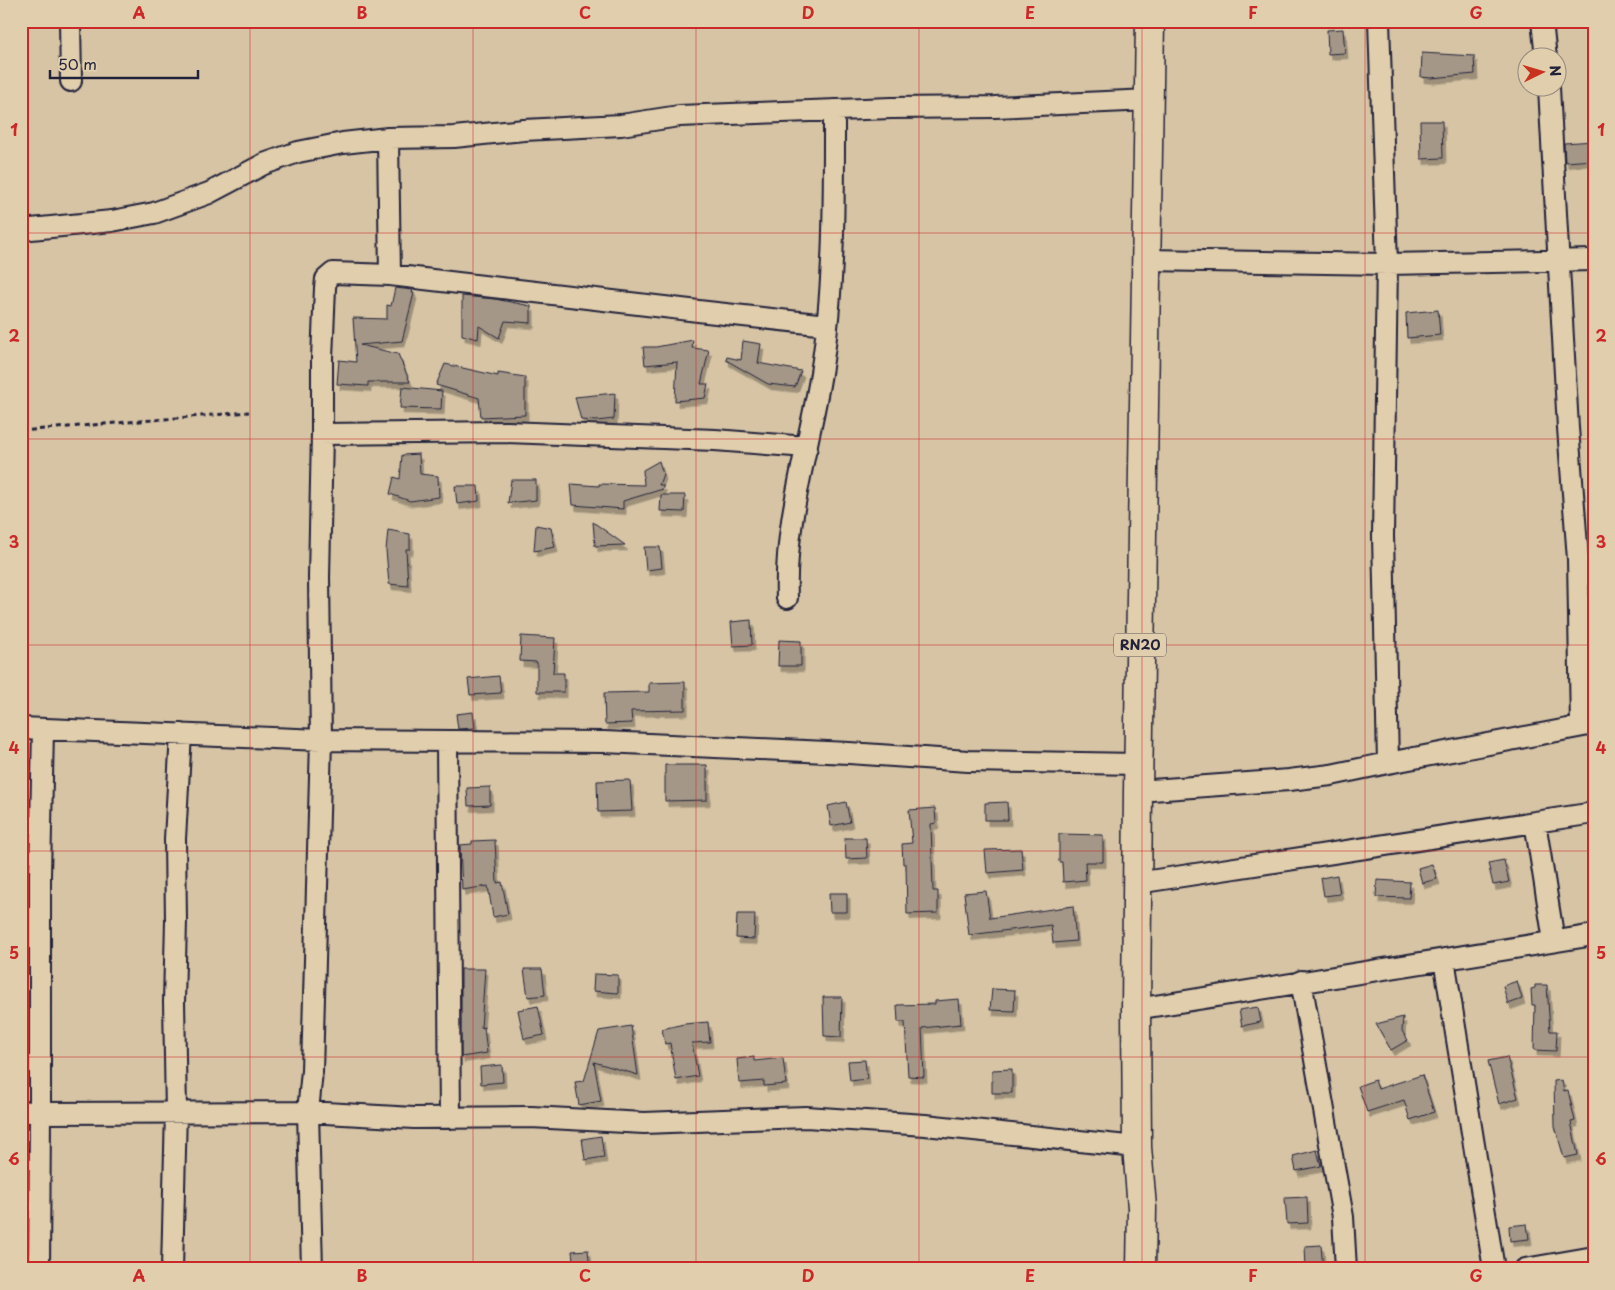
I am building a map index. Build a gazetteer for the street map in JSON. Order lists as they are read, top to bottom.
{
  "streets": {
    "main road": ["RN20"]
  },
  "scale_bar": "50 m",
  "north": "right",
  "grid": {
    "columns": [
      "A",
      "B",
      "C",
      "D",
      "E",
      "F",
      "G"
    ],
    "rows": [
      "1",
      "2",
      "3",
      "4",
      "5",
      "6"
    ]
  }
}
